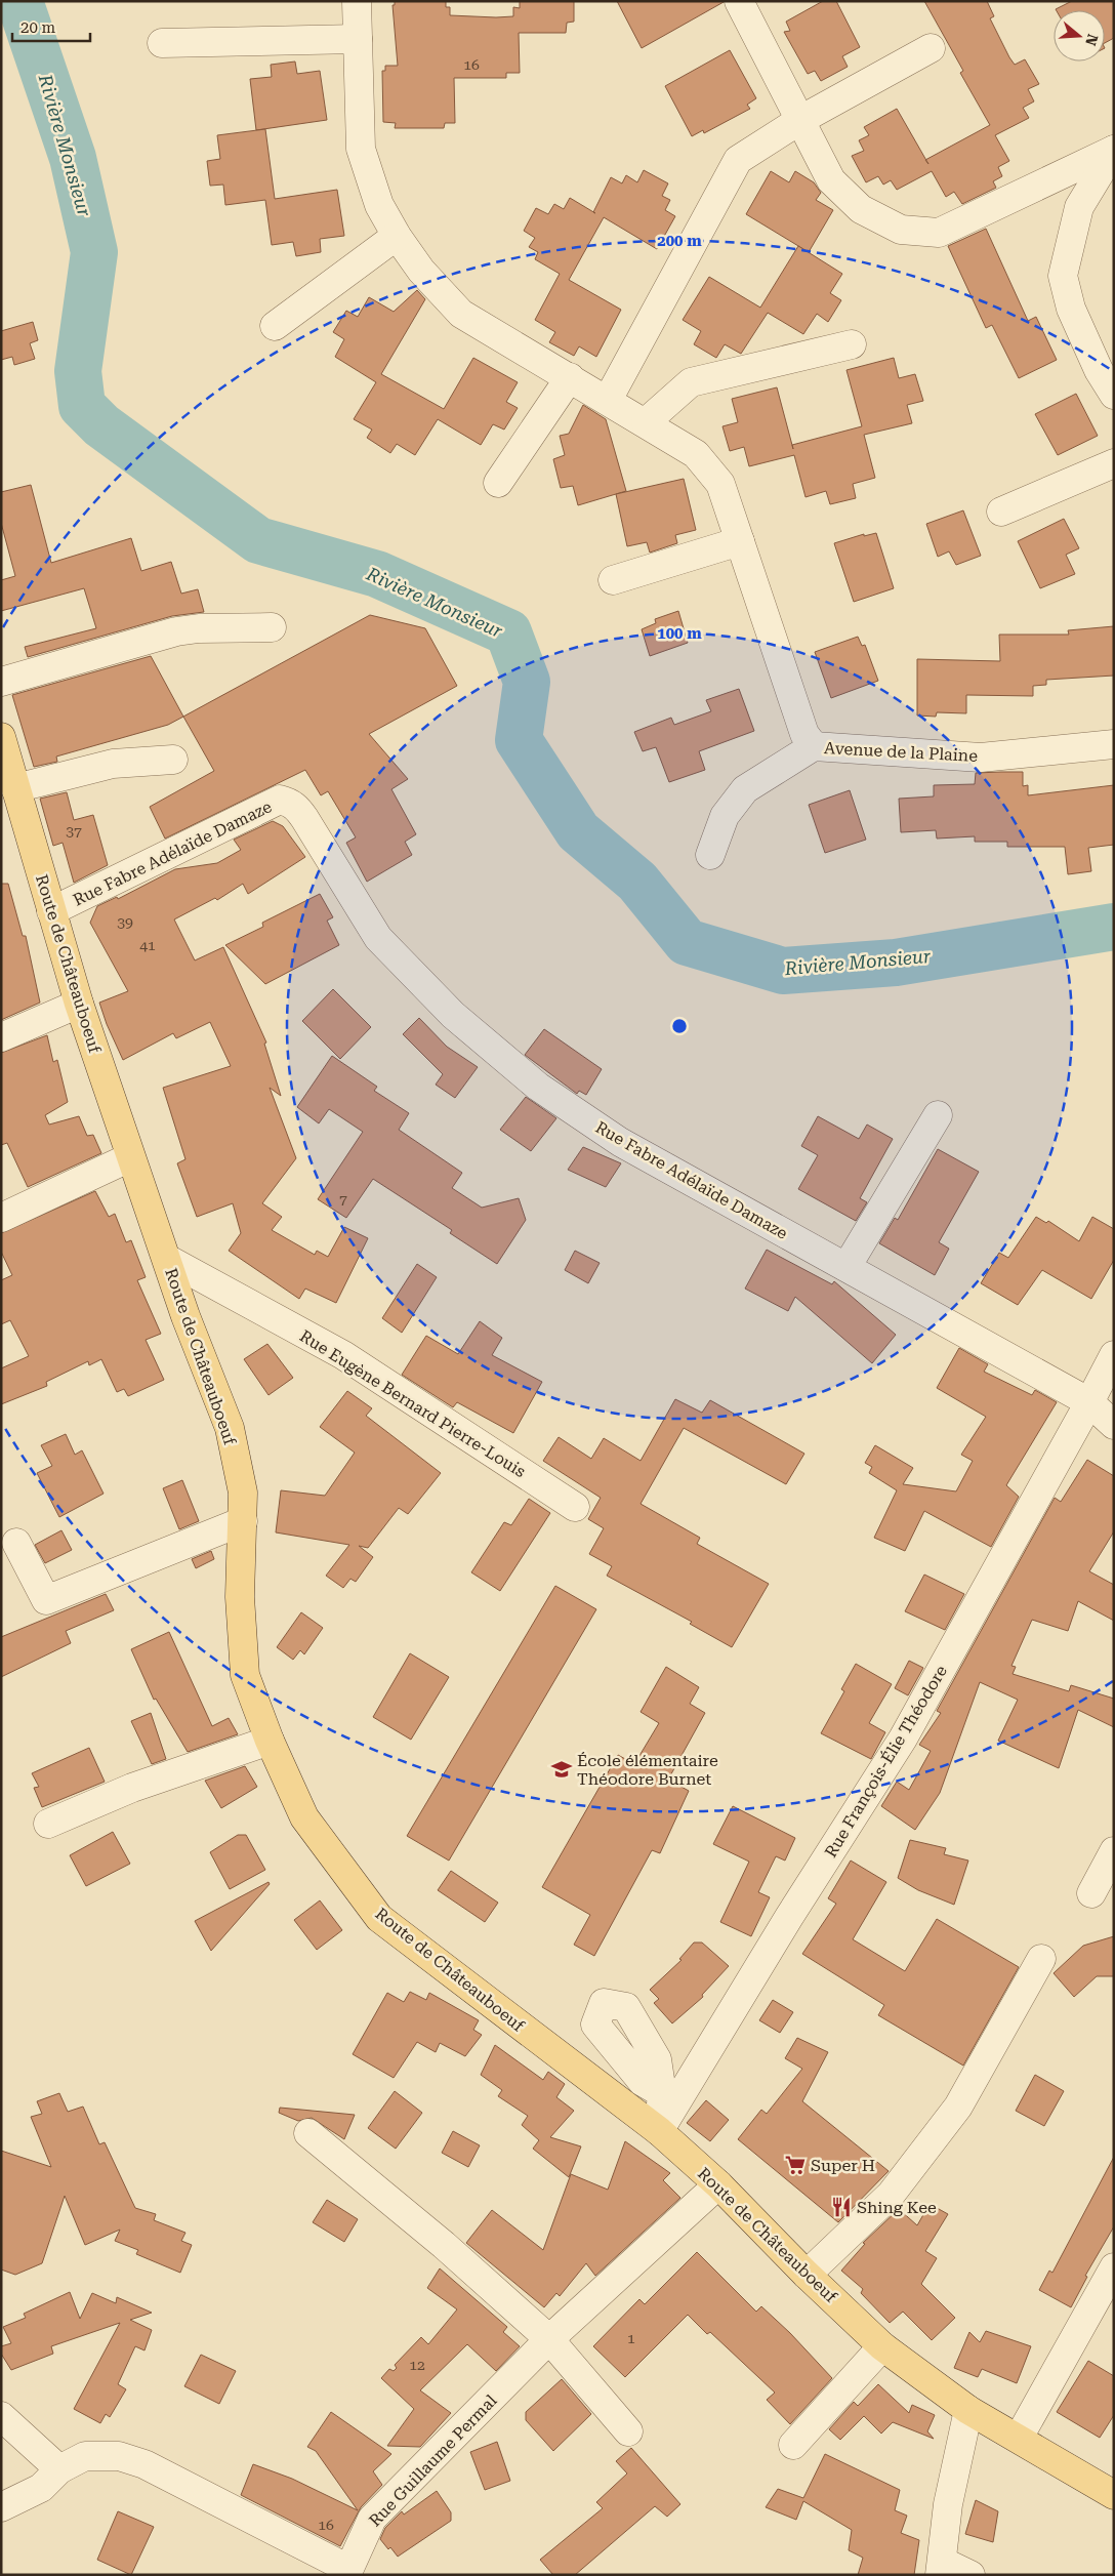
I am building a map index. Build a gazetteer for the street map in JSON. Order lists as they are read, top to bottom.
{
  "streets": {
    "main road": ["Route de Châteauboeuf"],
    "street": [
      "Avenue de la Plaine",
      "Rue Fabre Adélaïde Damaze",
      "Rue Eugène Bernard Pierre-Louis",
      "Rue François-Élie Théodore",
      "Rue Guillaume Permal"
    ]
  },
  "crossings": [
    ["Rue Fabre Adélaïde Damaze", "Route de Châteauboeuf"],
    ["Rue Fabre Adélaïde Damaze", "Rue François-Élie Théodore"],
    ["Route de Châteauboeuf", "Rue Eugène Bernard Pierre-Louis"],
    ["Route de Châteauboeuf", "Rue François-Élie Théodore"],
    ["Route de Châteauboeuf", "Rue Guillaume Permal"]
  ],
  "water": ["Rivière Monsieur"],
  "places": {
    "school or university": ["École élémentaire Théodore Burnet"],
    "supermarket": ["Super H"],
    "restaurant": ["Shing Kee"]
  },
  "house_numbers": [
    "16",
    "37",
    "39",
    "41",
    "7",
    "1",
    "12",
    "16"
  ],
  "scale_bar": "20 m",
  "north": "right",
  "rings": ["200 m", "100 m"]
}
